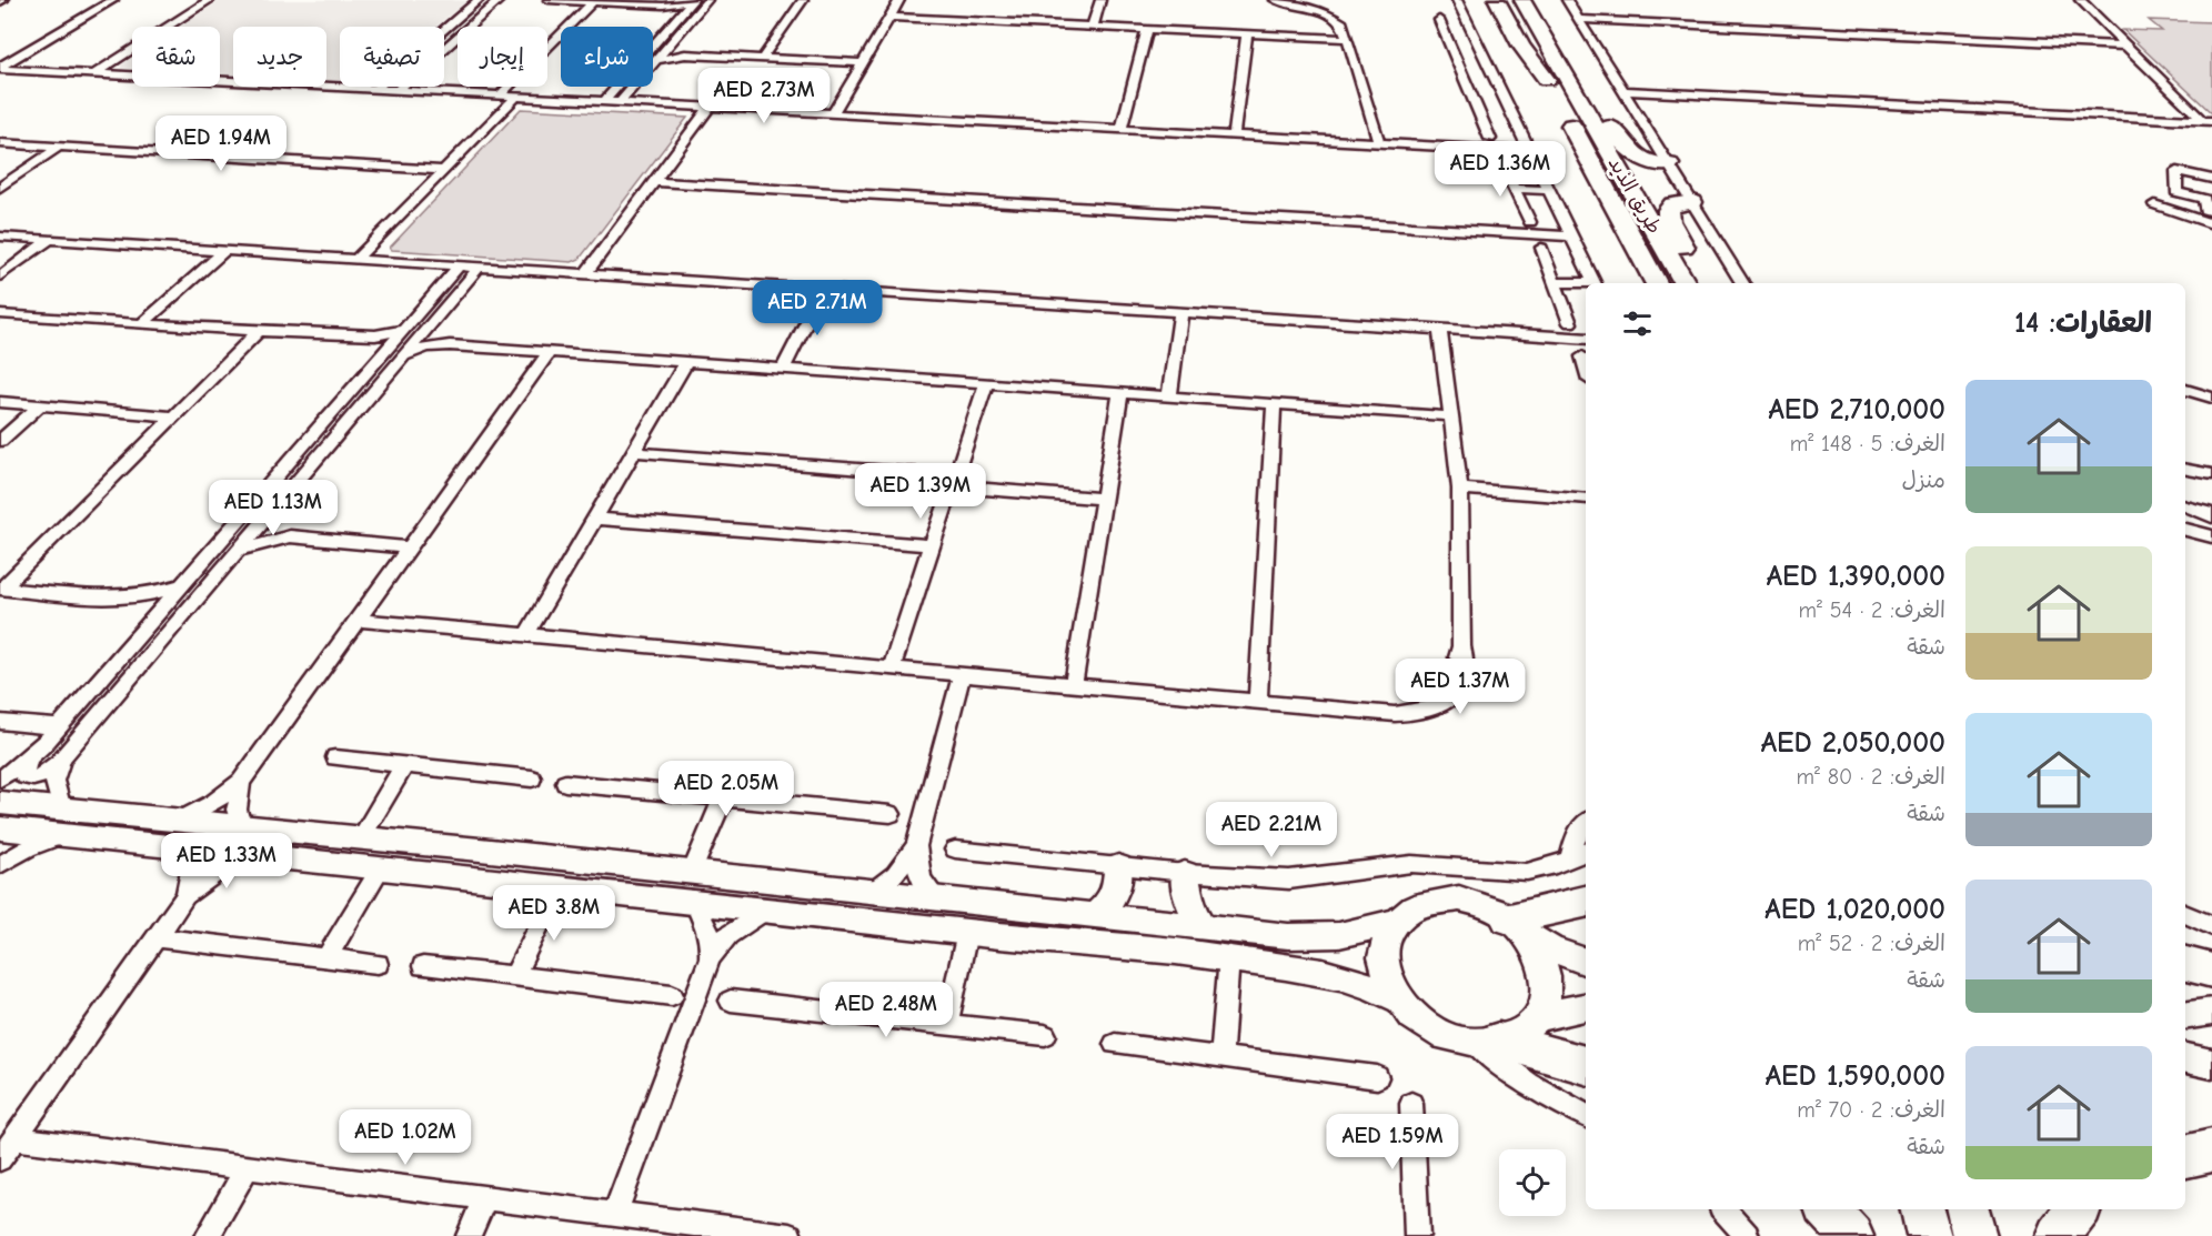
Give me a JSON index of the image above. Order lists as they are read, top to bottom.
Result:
{
  "streets": {
    "highway": ["طريق الذيد"]
  },
  "page": {
    "chip": [
      "شراء",
      "إيجار",
      "تصفية",
      "جديد",
      "شقة"
    ],
    "price": [
      "AED 2.73M",
      "AED 1.94M",
      "AED 1.36M",
      "AED 2.71M",
      "AED 1.39M",
      "AED 1.13M",
      "AED 1.37M",
      "AED 2.05M",
      "AED 2.21M",
      "AED 1.33M",
      "AED 3.8M",
      "AED 2.48M",
      "AED 1.02M",
      "AED 1.59M"
    ],
    "heading": "العقارات: 14",
    "list": [
      {
        "name": "AED 2,710,000",
        "note": "الغرف: 5 · 148 m² · منزل"
      },
      {
        "name": "AED 1,390,000",
        "note": "الغرف: 2 · 54 m² · شقة"
      },
      {
        "name": "AED 2,050,000",
        "note": "الغرف: 2 · 80 m² · شقة"
      },
      {
        "name": "AED 1,020,000",
        "note": "الغرف: 2 · 52 m² · شقة"
      },
      {
        "name": "AED 1,590,000",
        "note": "الغرف: 2 · 70 m² · شقة"
      }
    ]
  }
}
